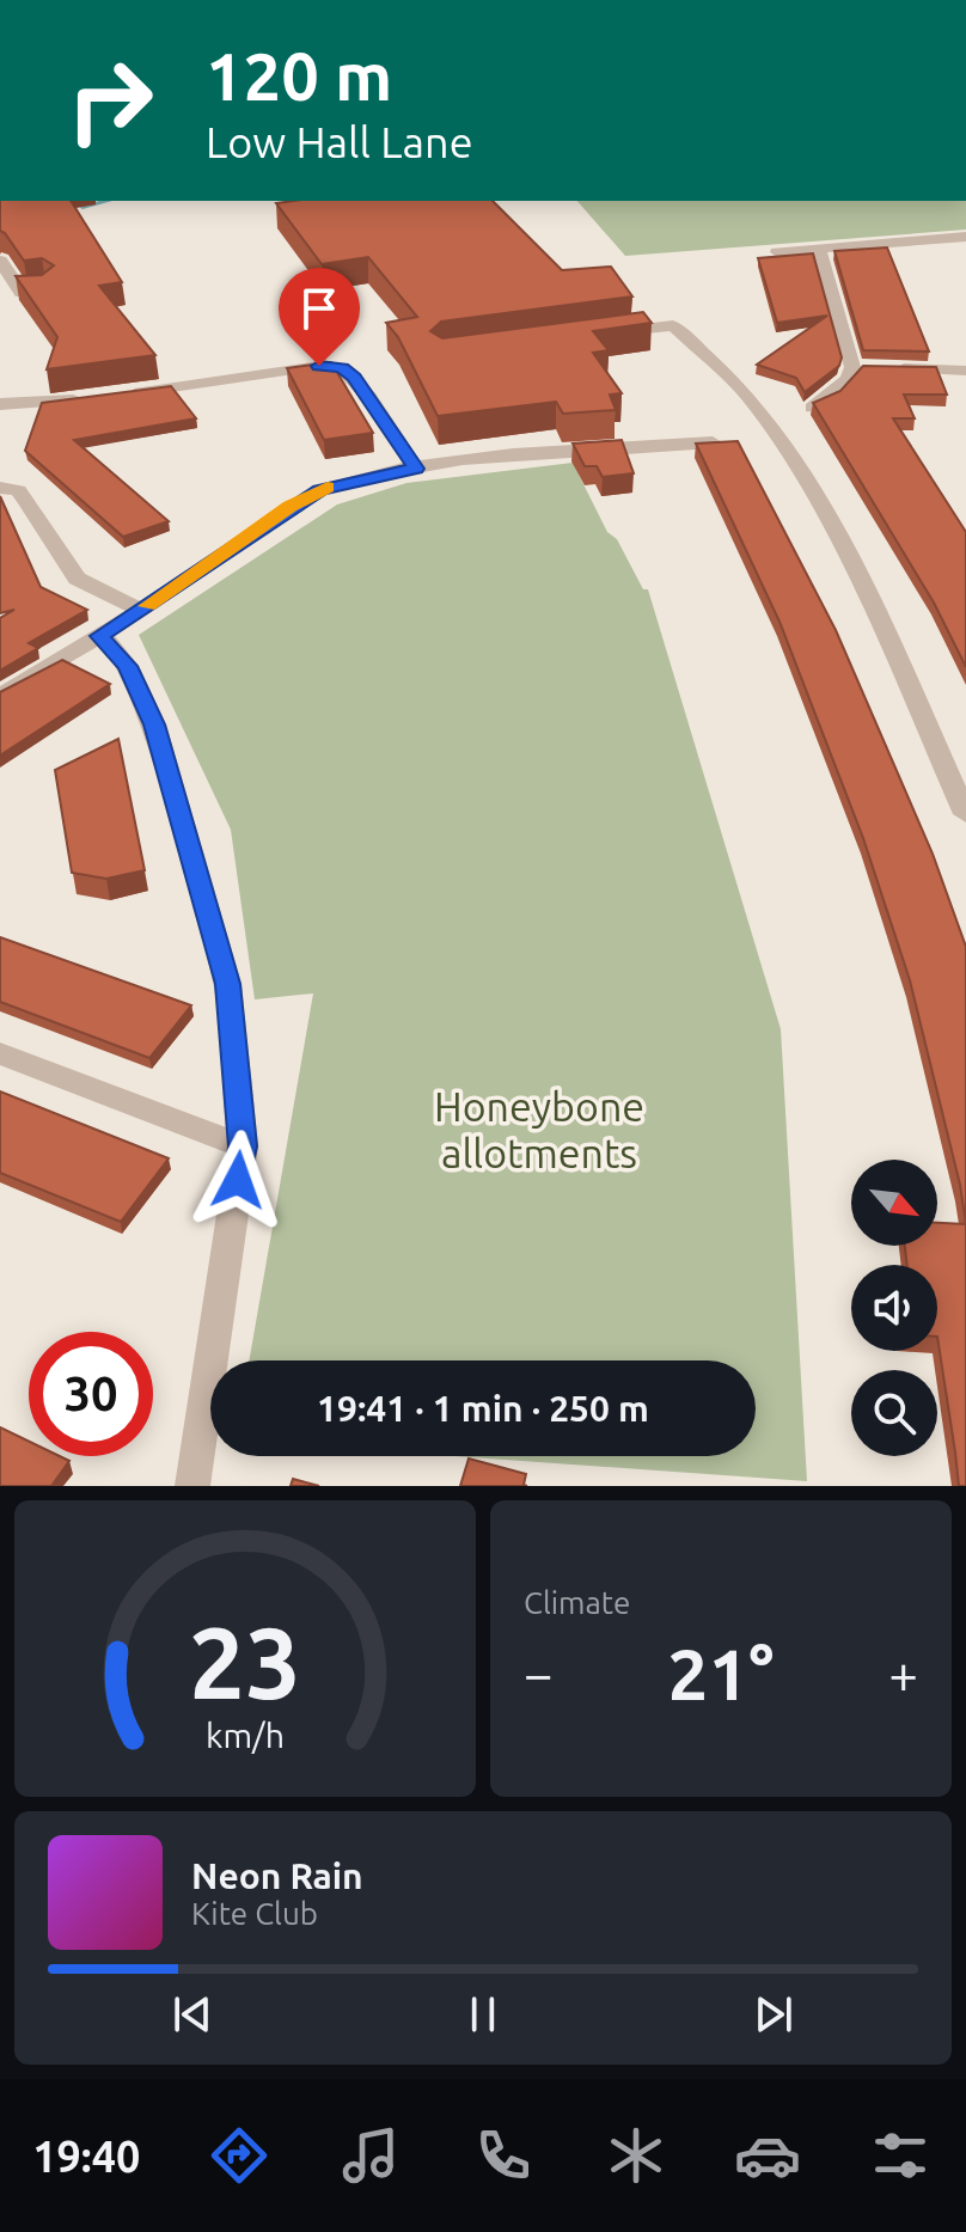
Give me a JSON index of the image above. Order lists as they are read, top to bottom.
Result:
{
  "parks": ["Honeybone allotments"],
  "north": "bottom right",
  "page": {
    "turn": ["120 m", "Low Hall Lane"],
    "limit": "30",
    "trip": "19:41 · 1 min · 250 m",
    "tile": "Climate",
    "heat": ["−", "21°", "+"],
    "song": ["Neon Rain", "Kite Club"],
    "tabs": "19:40",
    "gauge": ["23", "km/h"]
  }
}
